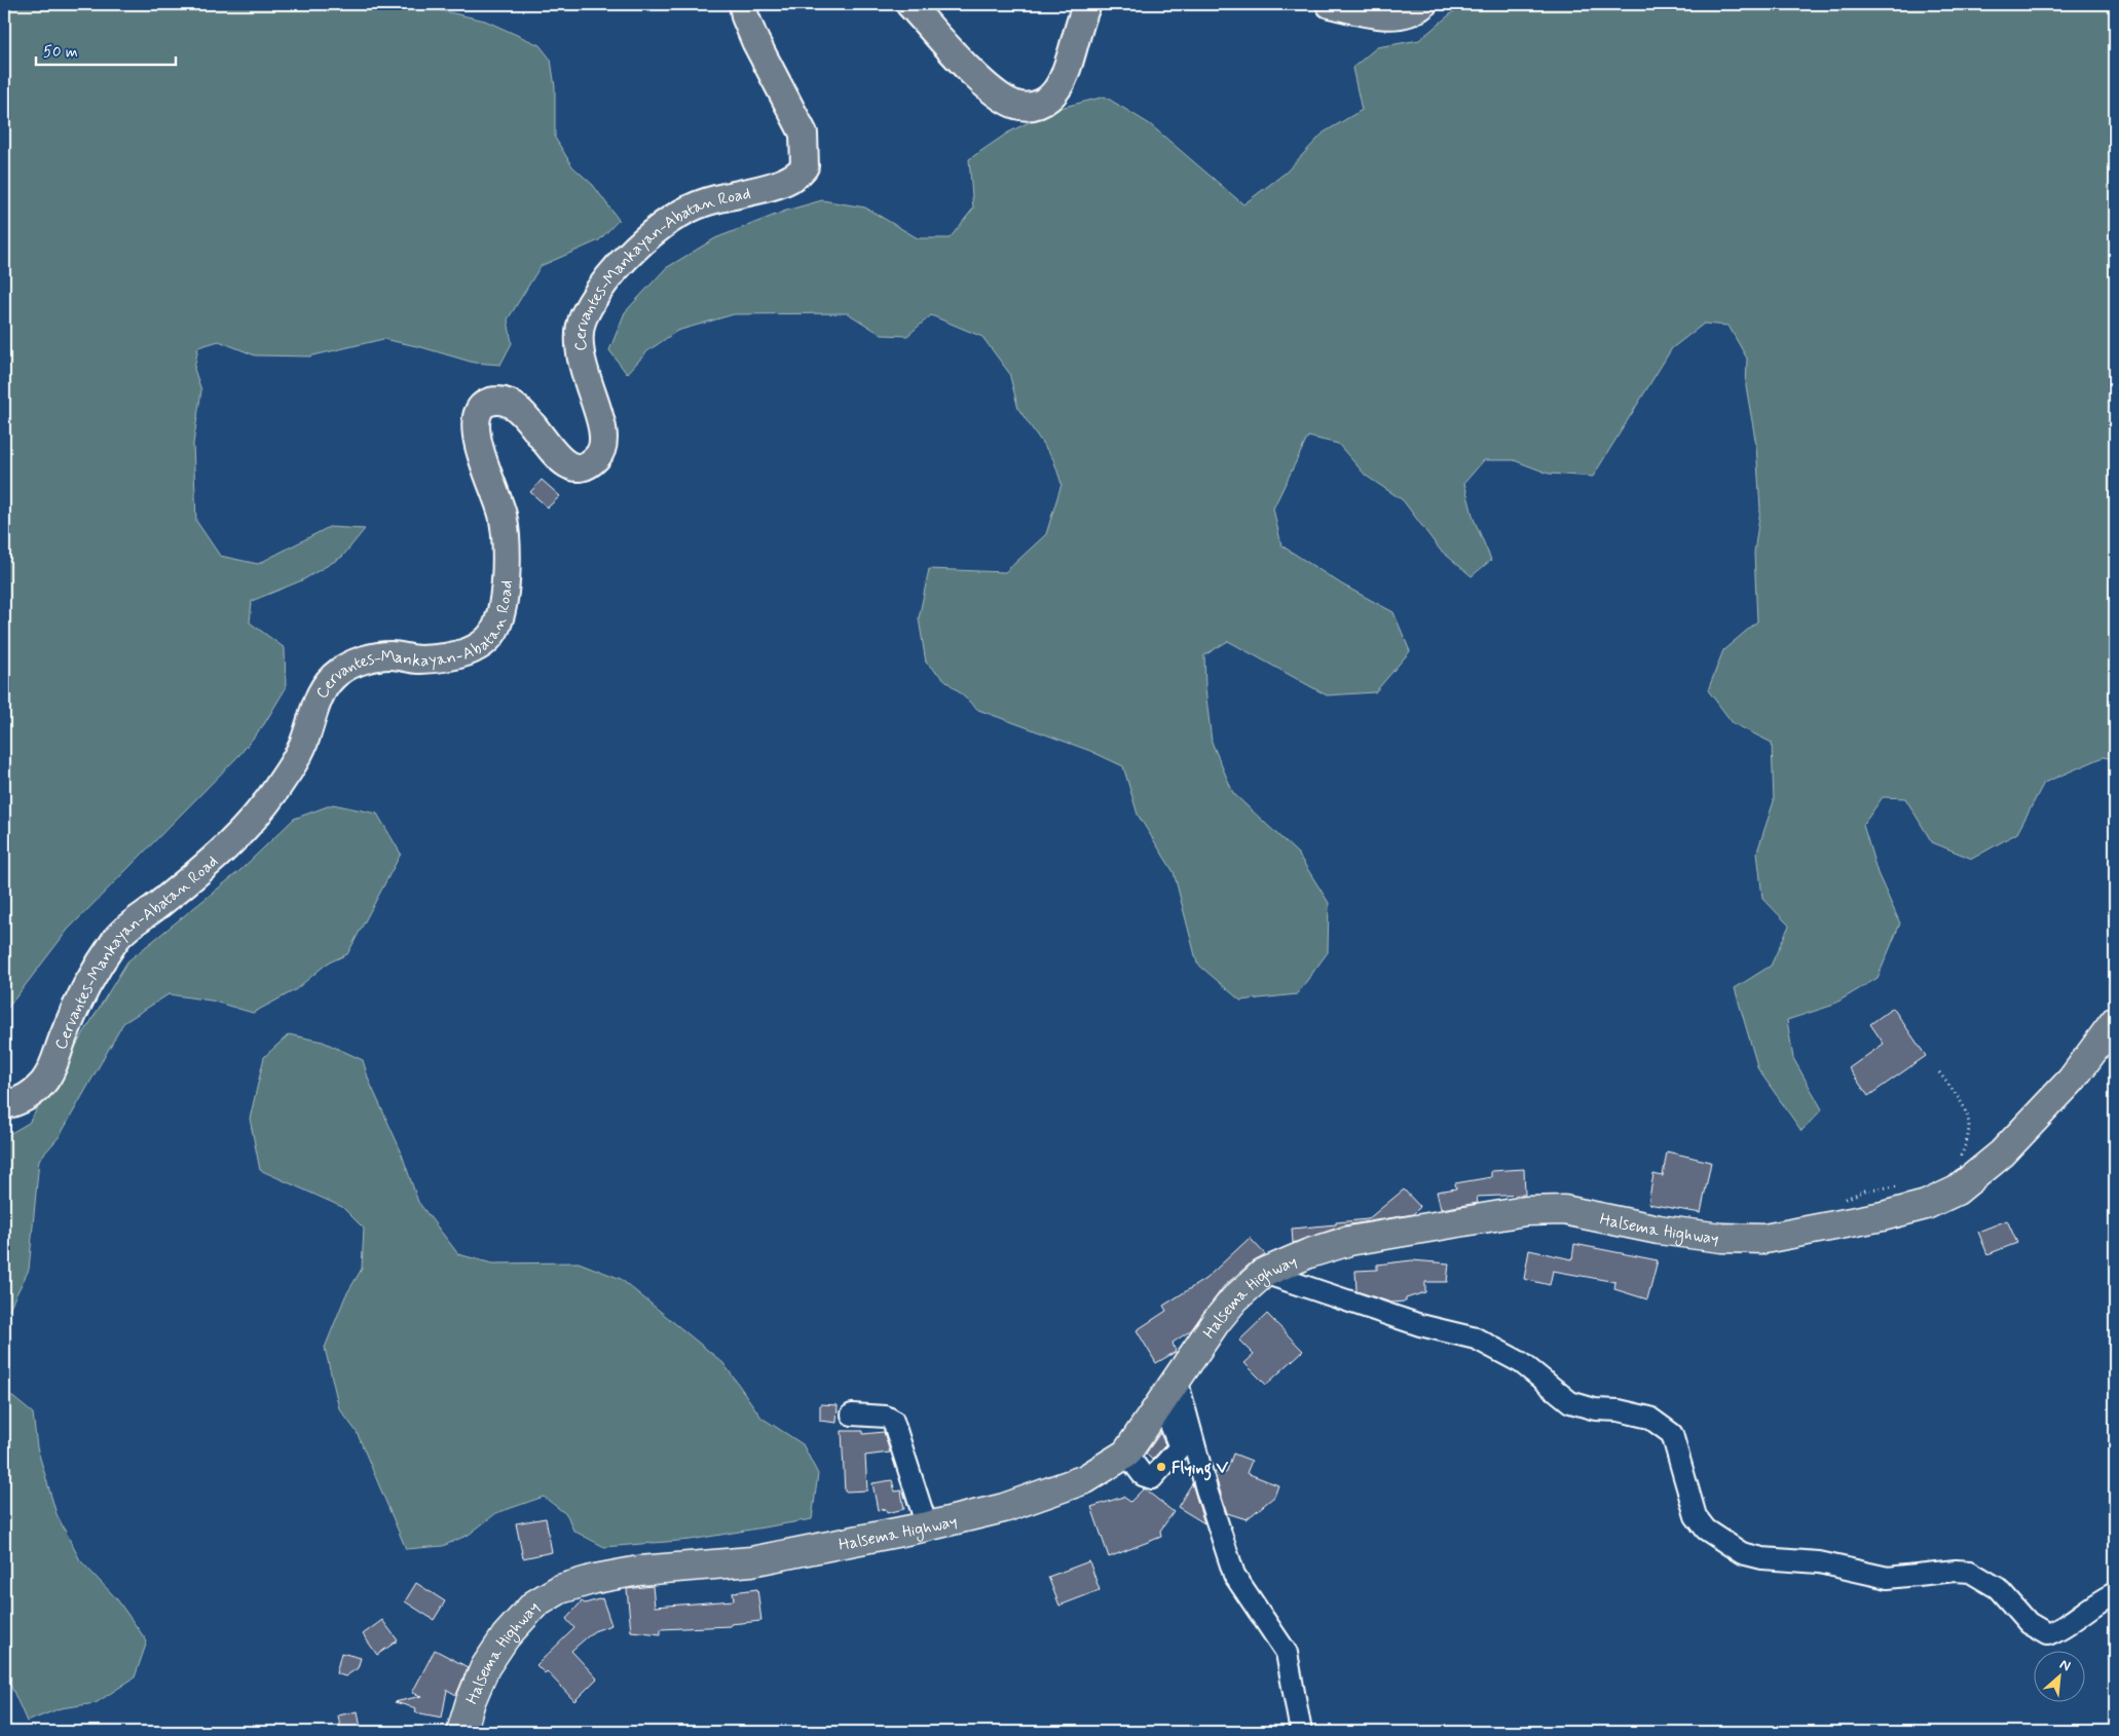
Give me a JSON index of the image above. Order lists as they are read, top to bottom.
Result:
{
  "streets": {
    "highway": ["Halsema Highway"],
    "main road": ["Cervantes-Mankayan-Abatan Road"]
  },
  "places": ["Flying V"],
  "scale_bar": "50 m",
  "north": "top right"
}
